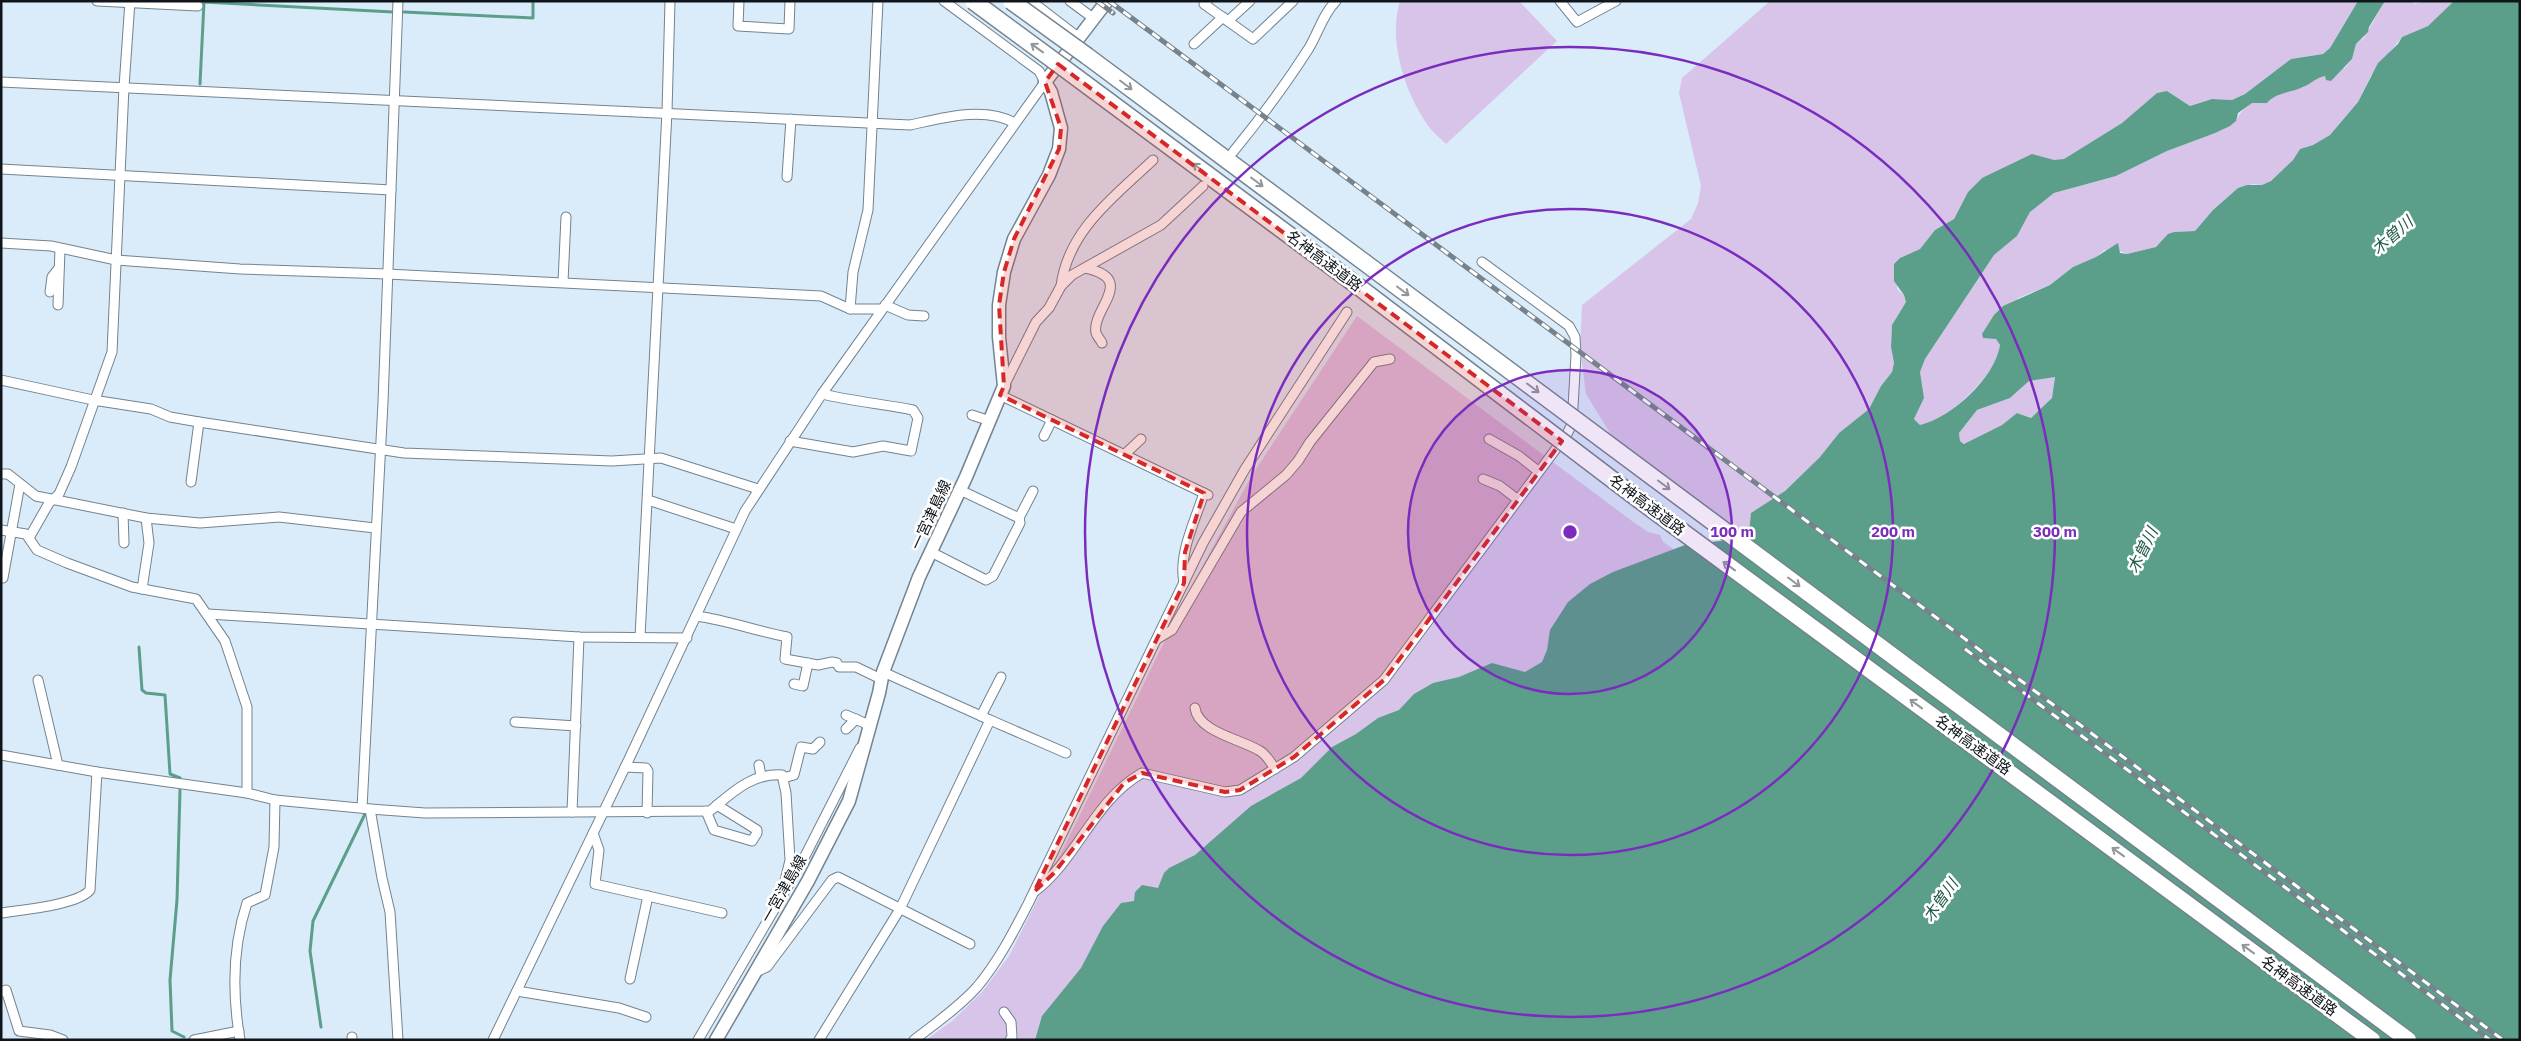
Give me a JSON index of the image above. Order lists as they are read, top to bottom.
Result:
{
  "streets": {
    "highway": ["名神高速道路"],
    "main road": ["一宮津島線"]
  },
  "water": ["木曽川"],
  "rings": ["100 m", "200 m", "300 m"]
}
